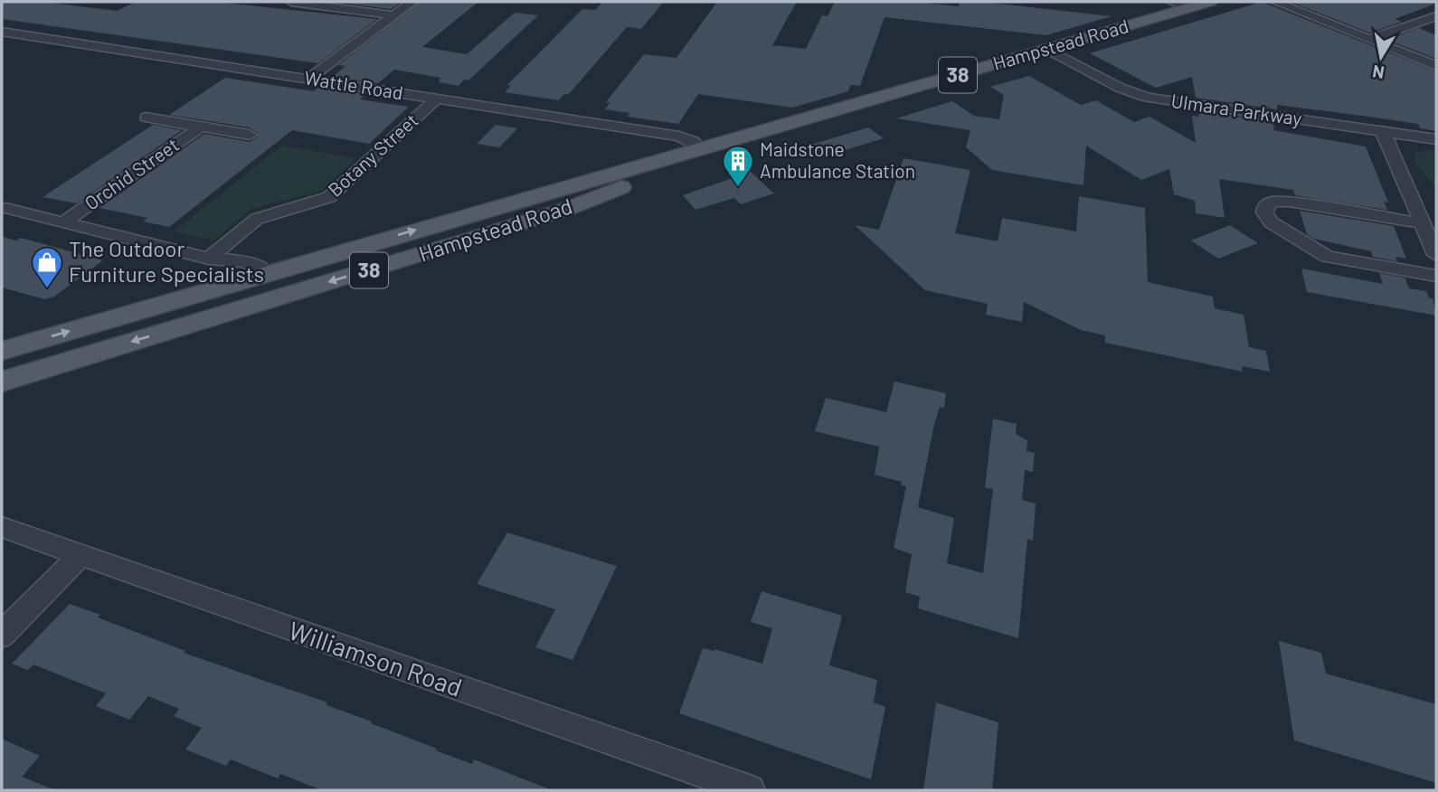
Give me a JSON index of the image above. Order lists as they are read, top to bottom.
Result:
{
  "streets": {
    "main road": ["Hampstead Road", "38"],
    "street": [
      "Wattle Road",
      "Ulmara Parkway",
      "Botany Street",
      "Orchid Street",
      "Williamson Road"
    ]
  },
  "crossings": [
    ["Hampstead Road", "Wattle Road"],
    ["Hampstead Road", "Ulmara Parkway"],
    ["Wattle Road", "Botany Street"]
  ],
  "places": {
    "building": ["Maidstone Ambulance Station"],
    "shop": ["The Outdoor Furniture Specialists"]
  },
  "north": "bottom"
}
